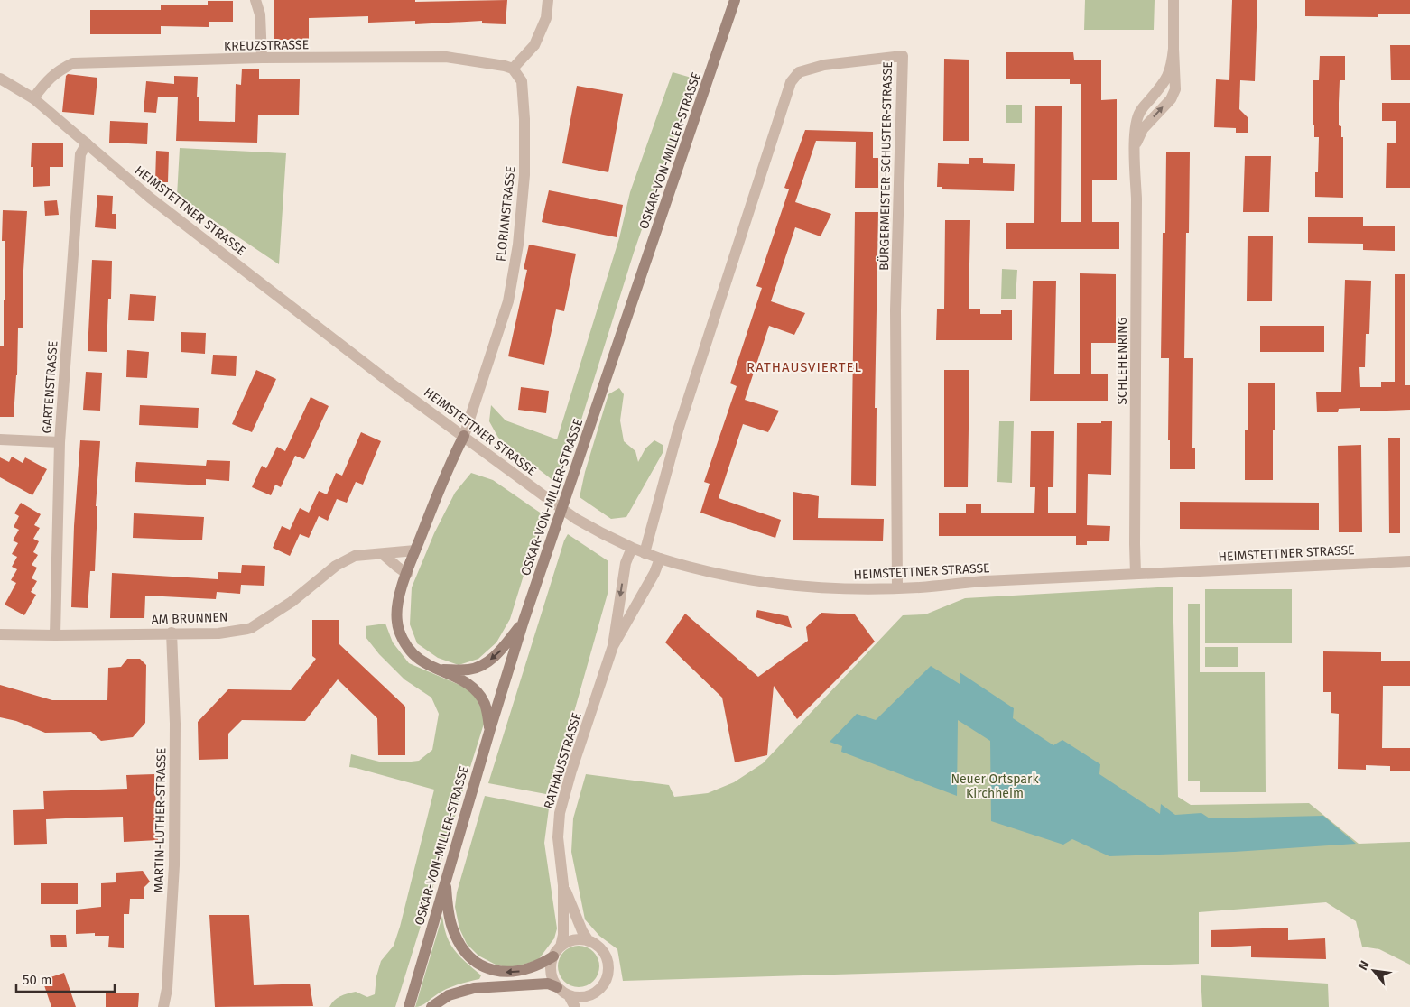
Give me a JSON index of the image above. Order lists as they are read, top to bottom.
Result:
{
  "streets": {
    "main road": ["OSKAR-VON-MILLER-STRASSE"],
    "street": [
      "KREUZSTRASSE",
      "BÜRGERMEISTER-SCHUSTER-STRASSE",
      "HEIMSTETTNER STRASSE",
      "FLORIANSTRASSE",
      "SCHLEHENRING",
      "GARTENSTRASSE",
      "AM BRUNNEN",
      "RATHAUSSTRASSE",
      "MARTIN-LUTHER-STRASSE"
    ]
  },
  "crossings": [
    ["KREUZSTRASSE", "HEIMSTETTNER STRASSE"],
    ["KREUZSTRASSE", "FLORIANSTRASSE"],
    ["BÜRGERMEISTER-SCHUSTER-STRASSE", "HEIMSTETTNER STRASSE"],
    ["HEIMSTETTNER STRASSE", "FLORIANSTRASSE"],
    ["HEIMSTETTNER STRASSE", "SCHLEHENRING"],
    ["HEIMSTETTNER STRASSE", "GARTENSTRASSE"],
    ["HEIMSTETTNER STRASSE", "RATHAUSSTRASSE"],
    ["GARTENSTRASSE", "AM BRUNNEN"],
    ["AM BRUNNEN", "MARTIN-LUTHER-STRASSE"]
  ],
  "districts": ["RATHAUSVIERTEL"],
  "parks": ["Neuer Ortspark Kirchheim"],
  "scale_bar": "50 m",
  "north": "top left"
}
